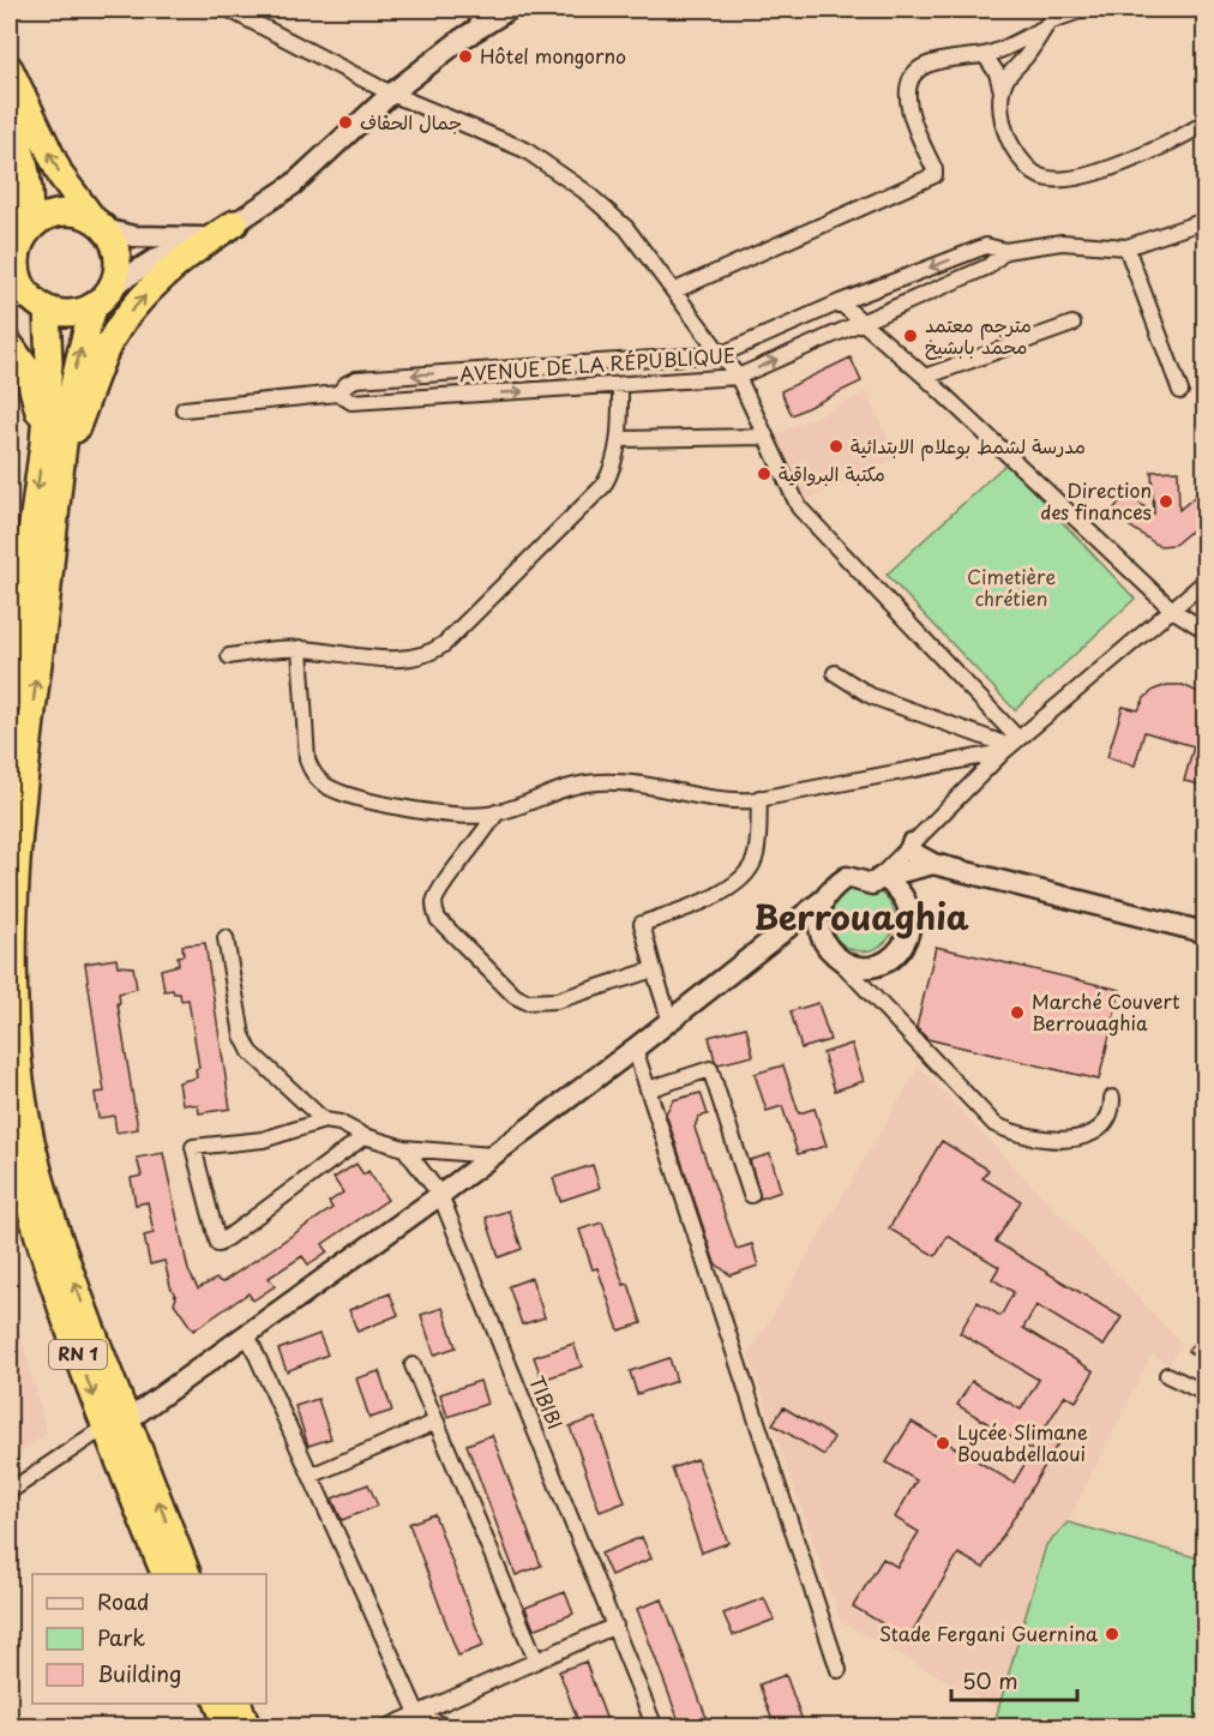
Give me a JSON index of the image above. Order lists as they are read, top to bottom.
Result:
{
  "streets": {
    "highway": ["RN 1"],
    "street": ["AVENUE DE LA RÉPUBLIQUE", "TIBIBI"]
  },
  "districts": ["Berrouaghia"],
  "parks": ["Cimetière chrétien"],
  "places": [
    "Hôtel mongorno",
    "جمال الحفاف",
    "مترجم معتمد محمد بابشيخ",
    "مدرسة لشمط بوعلام الابتدائية",
    "مكتبة البرواقية",
    "Direction des finances",
    "Marché Couvert Berrouaghia",
    "Lycée Slimane Bouabdellaoui",
    "Stade Fergani Guernina"
  ],
  "legend": ["Road", "Park", "Building"],
  "scale_bar": "50 m"
}
